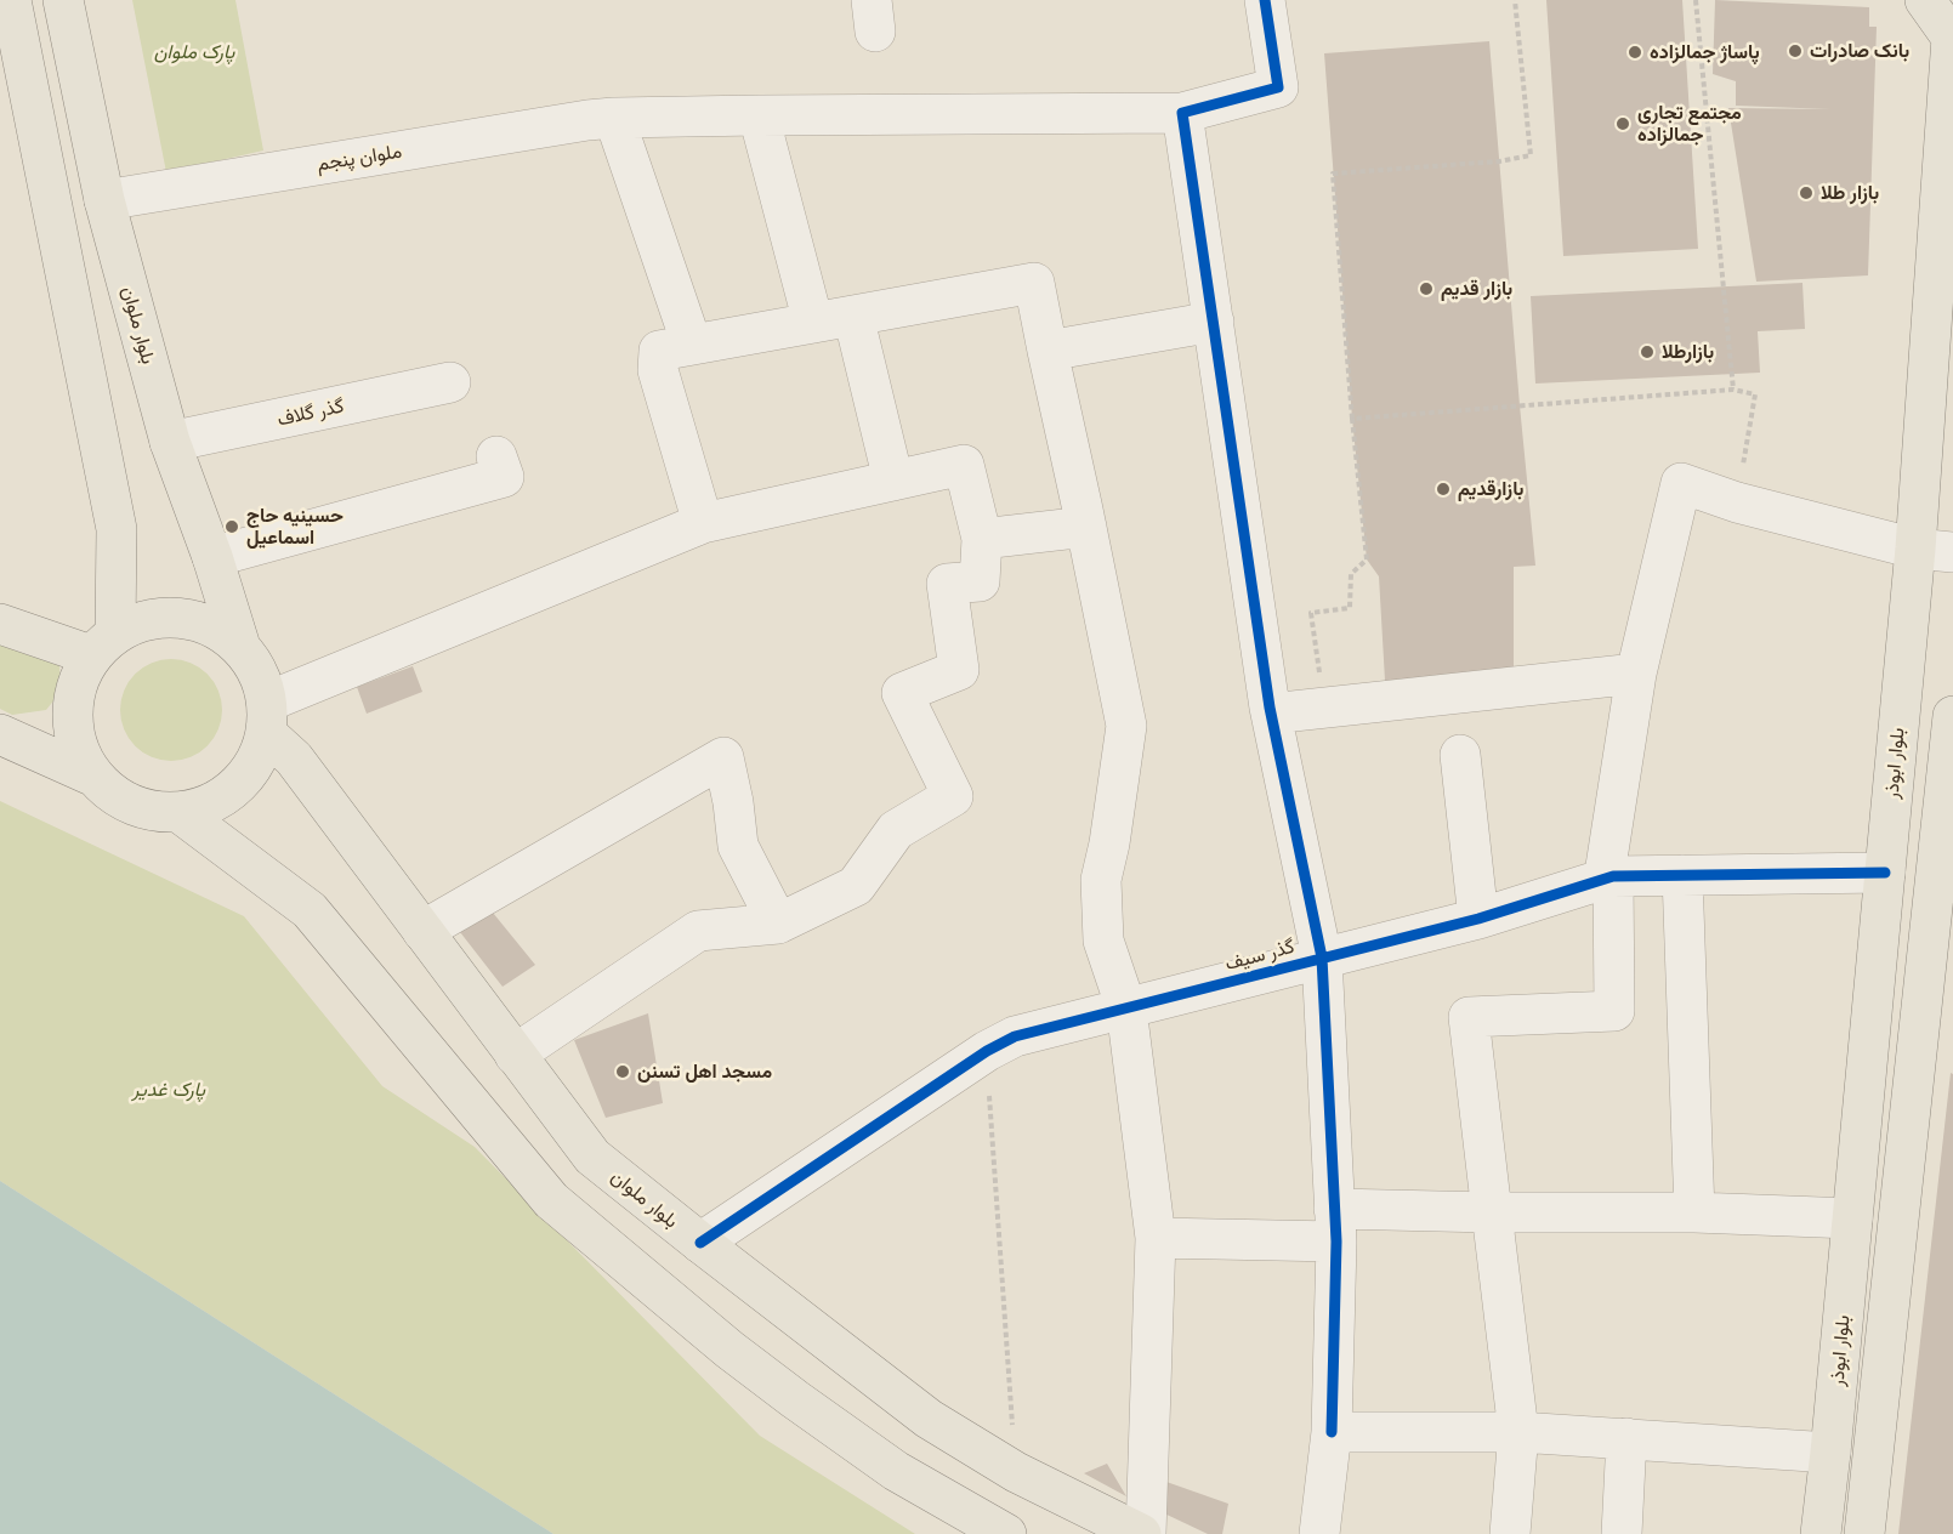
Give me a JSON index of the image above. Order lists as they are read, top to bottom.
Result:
{
  "streets": {
    "main road": ["بلوار ملوان", "بلوار ابوذر"],
    "street": ["ملوان پنجم", "گذر گلاف", "گذر سیف"]
  },
  "crossings": [
    ["ملوان پنجم", "بلوار ملوان"],
    ["بلوار ملوان", "گذر گلاف"],
    ["بلوار ملوان", "گذر سیف"],
    ["بلوار ابوذر", "گذر سیف"]
  ],
  "parks": ["پارک ملوان", "پارک غدیر"],
  "places": [
    "بانک صادرات",
    "پاساژ جمالزاده",
    "مجتمع تجاری جمالزاده",
    "بازار طلا",
    "بازار قدیم",
    "بازارطلا",
    "بازارقدیم",
    "حسینیه حاج اسماعیل",
    "مسجد اهل تسنن"
  ]
}
